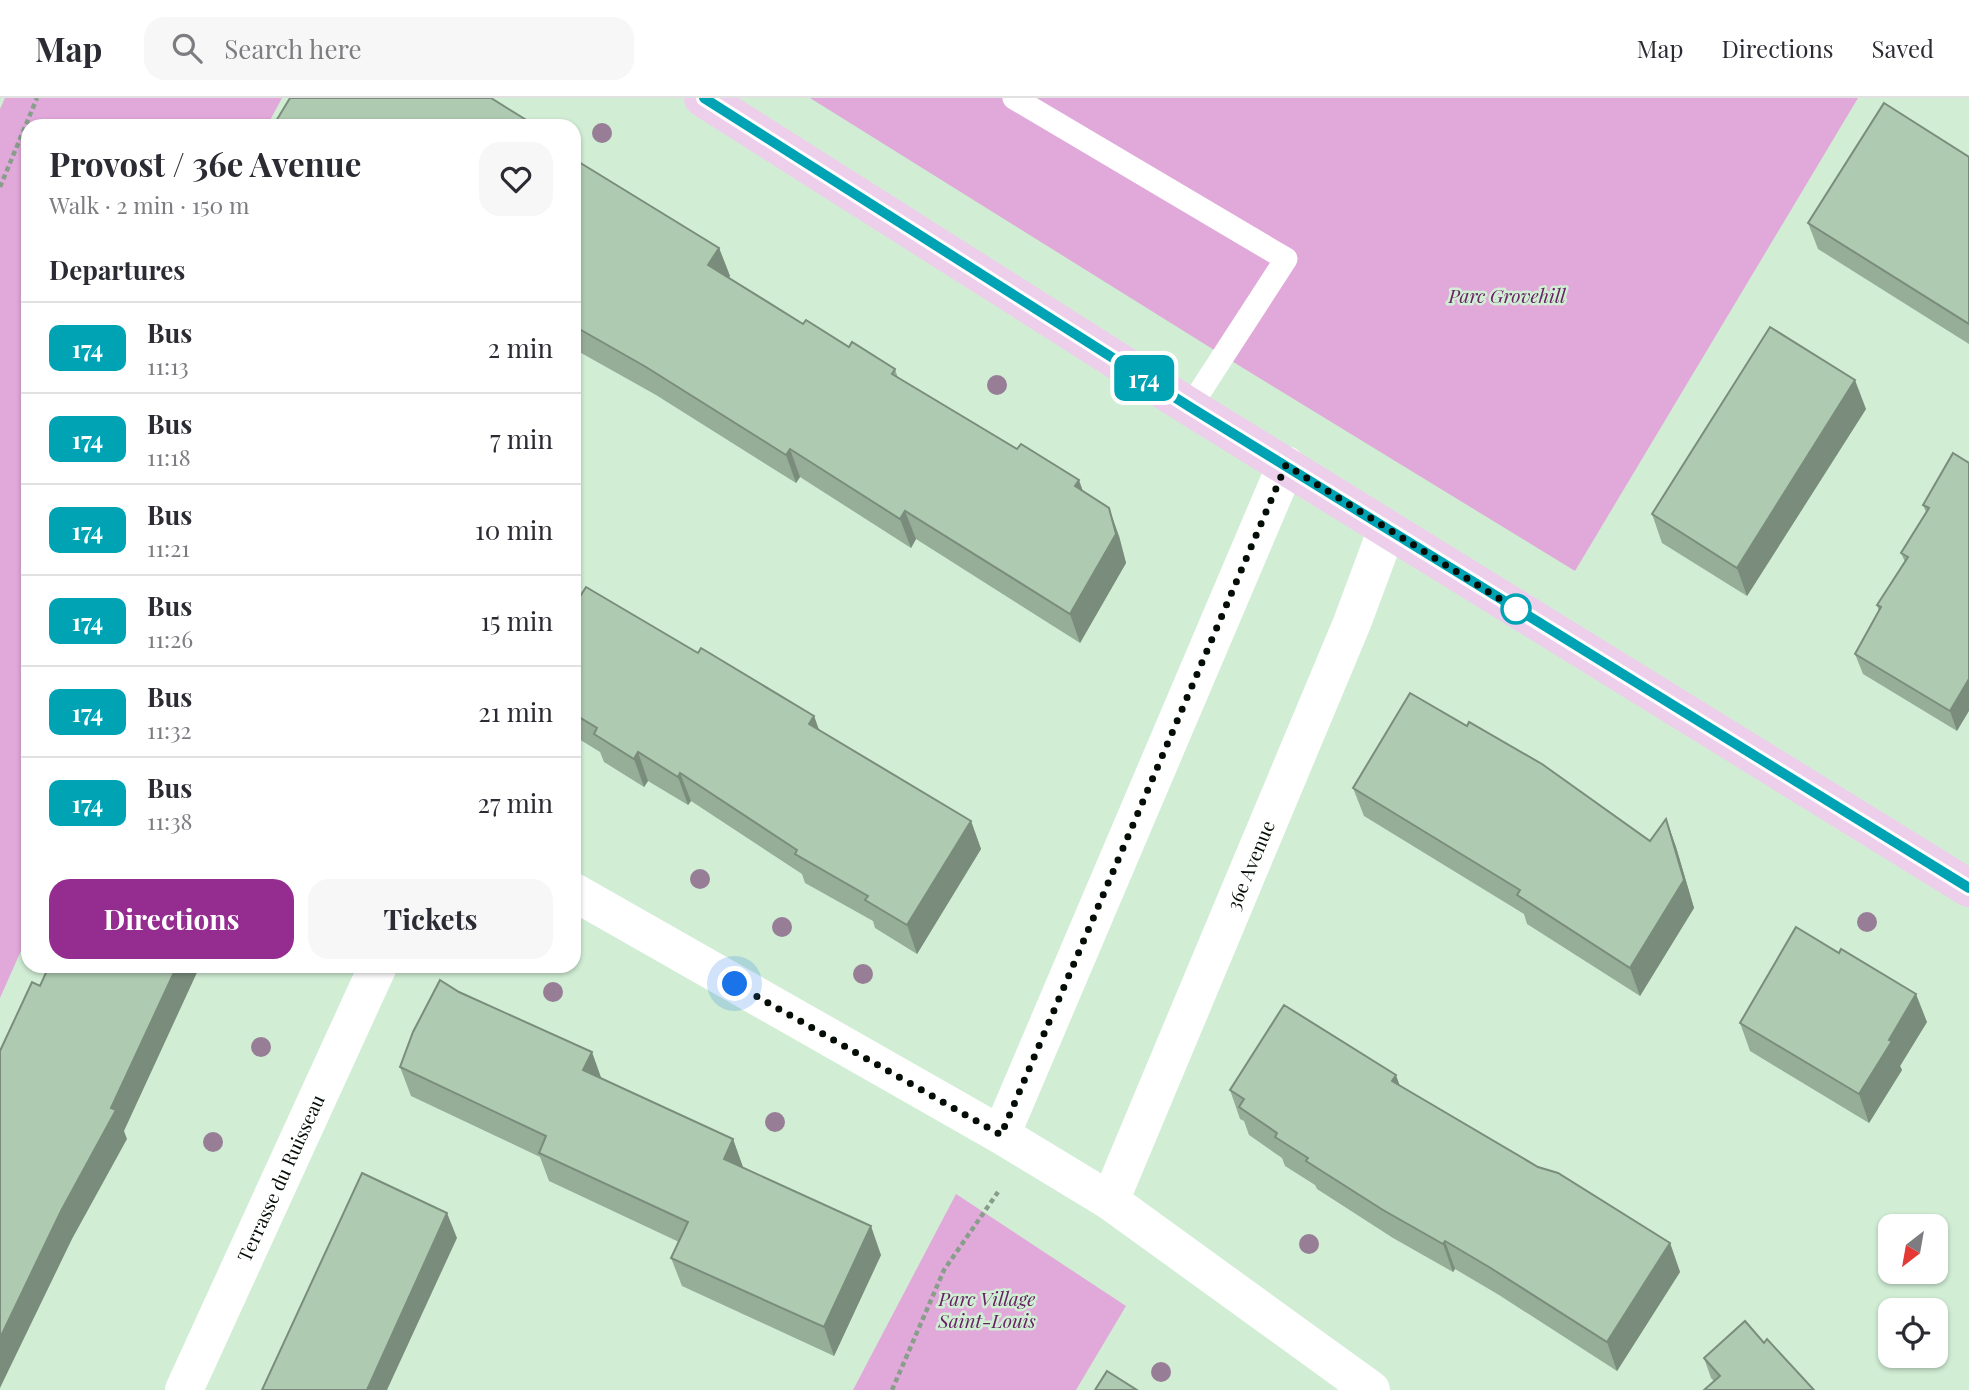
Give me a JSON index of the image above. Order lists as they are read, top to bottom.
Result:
{
  "streets": {
    "street": ["36e Avenue", "Terrasse du Ruisseau"]
  },
  "parks": ["Parc Grovehill", "Parc Village Saint-Louis"],
  "lines": ["bus line 174"],
  "north": "bottom left",
  "page": {
    "header": "Map",
    "search": "Search here",
    "nav": ["Map", "Directions", "Saved"],
    "on_map": "174",
    "heading": [
      ["Provost / 36e Avenue", "Walk · 2 min · 150 m"],
      "Departures"
    ],
    "list": [
      {
        "mark": "174",
        "name": "Bus",
        "note": "11:13",
        "value": "2 min"
      },
      {
        "mark": "174",
        "name": "Bus",
        "note": "11:18",
        "value": "7 min"
      },
      {
        "mark": "174",
        "name": "Bus",
        "note": "11:21",
        "value": "10 min"
      },
      {
        "mark": "174",
        "name": "Bus",
        "note": "11:26",
        "value": "15 min"
      },
      {
        "mark": "174",
        "name": "Bus",
        "note": "11:32",
        "value": "21 min"
      },
      {
        "mark": "174",
        "name": "Bus",
        "note": "11:38",
        "value": "27 min"
      }
    ],
    "buttons": ["Directions", "Tickets"]
  }
}
